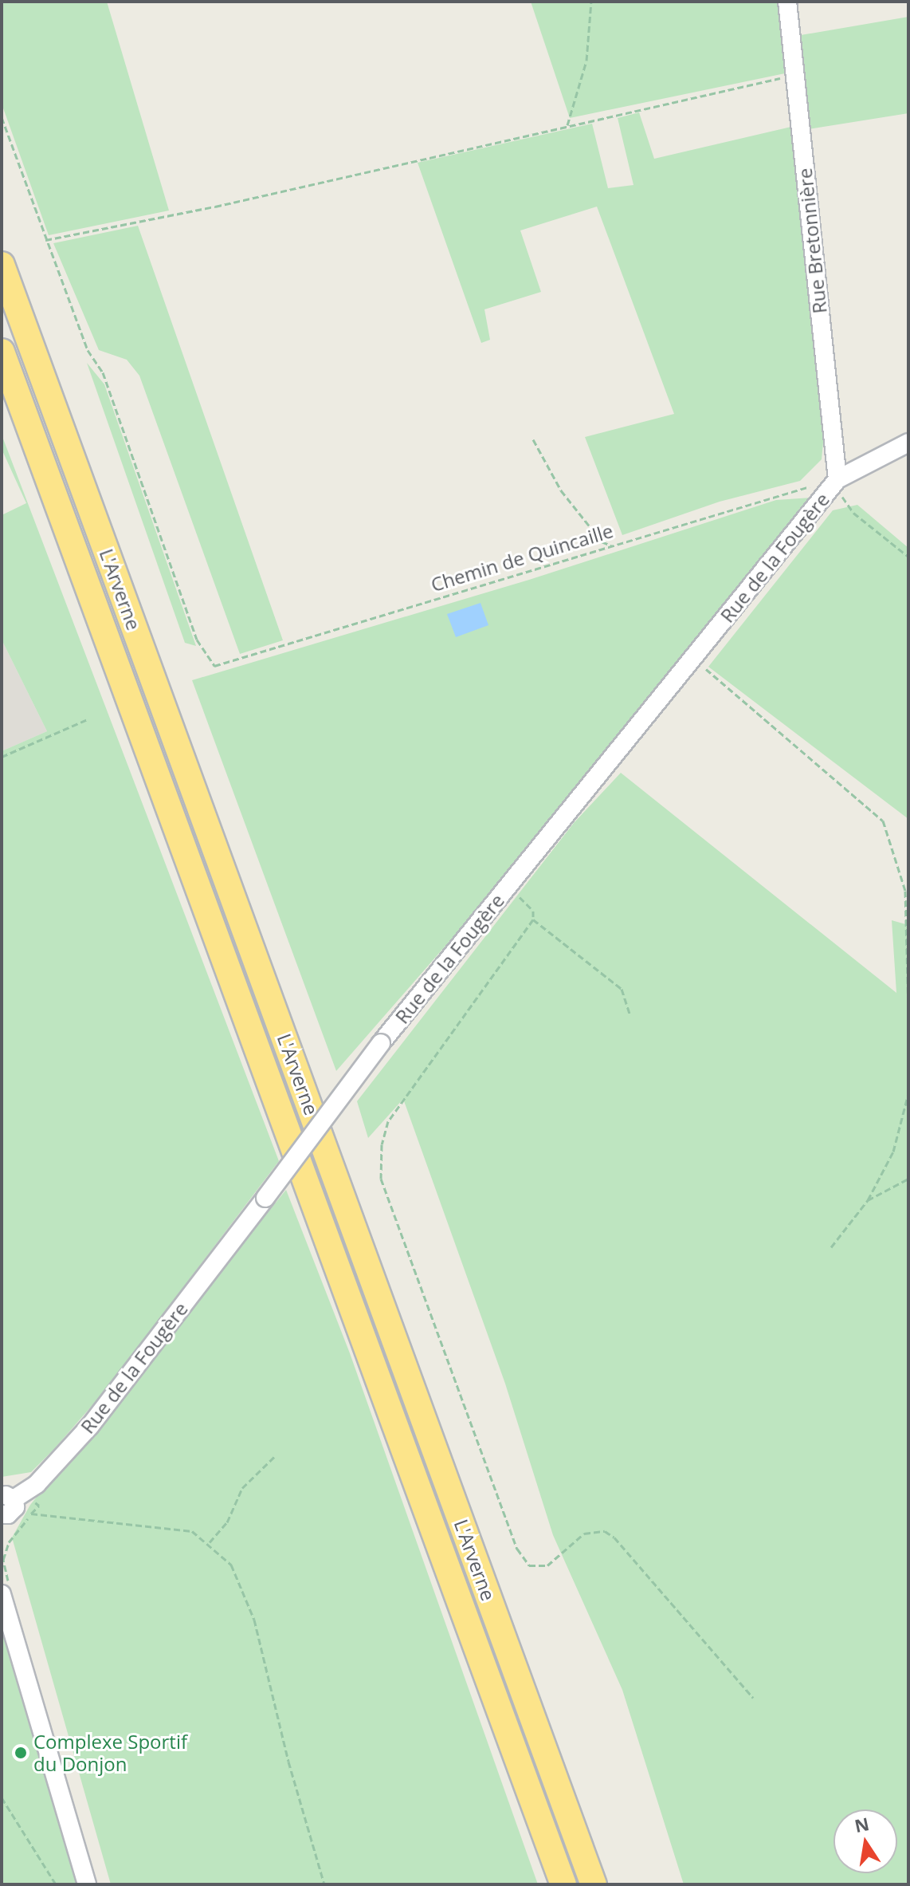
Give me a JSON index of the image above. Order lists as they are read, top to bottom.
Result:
{
  "streets": {
    "highway": ["L'Arverne"],
    "street": ["Rue Bretonnière", "Rue de la Fougère"],
    "path": ["Chemin de Quincaille"]
  },
  "crossings": [
    ["Rue Bretonnière", "Chemin de Quincaille"],
    ["Rue Bretonnière", "Rue de la Fougère"],
    ["Chemin de Quincaille", "Rue de la Fougère"]
  ],
  "places": ["Complexe Sportif du Donjon"],
  "north": "top"
}
